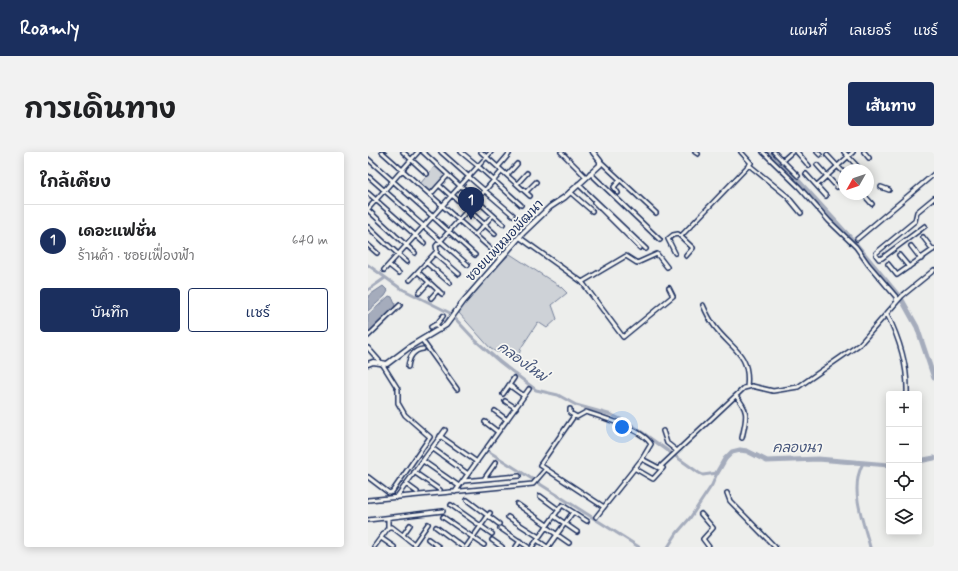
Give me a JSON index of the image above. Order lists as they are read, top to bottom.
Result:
{
  "streets": {
    "street": ["ซอยแพหมอพัฒนา"]
  },
  "water": ["คลองใหม่", "คลองนา"],
  "north": "bottom left",
  "page": {
    "header": "Roamly",
    "nav": ["แผนที่", "เลเยอร์", "แชร์"],
    "title": "การเดินทาง",
    "buttons": [
      "เส้นทาง",
      ["บันทึก", "แชร์"]
    ],
    "heading": "ใกล้เคียง",
    "pins": "1",
    "list": [
      {
        "mark": "1",
        "name": "เดอะแฟชั่น",
        "note": "ร้านค้า · ซอยเฟื่องฟ้า",
        "value": "640 m"
      }
    ],
    "map_buttons": ["+", "−"]
  }
}
